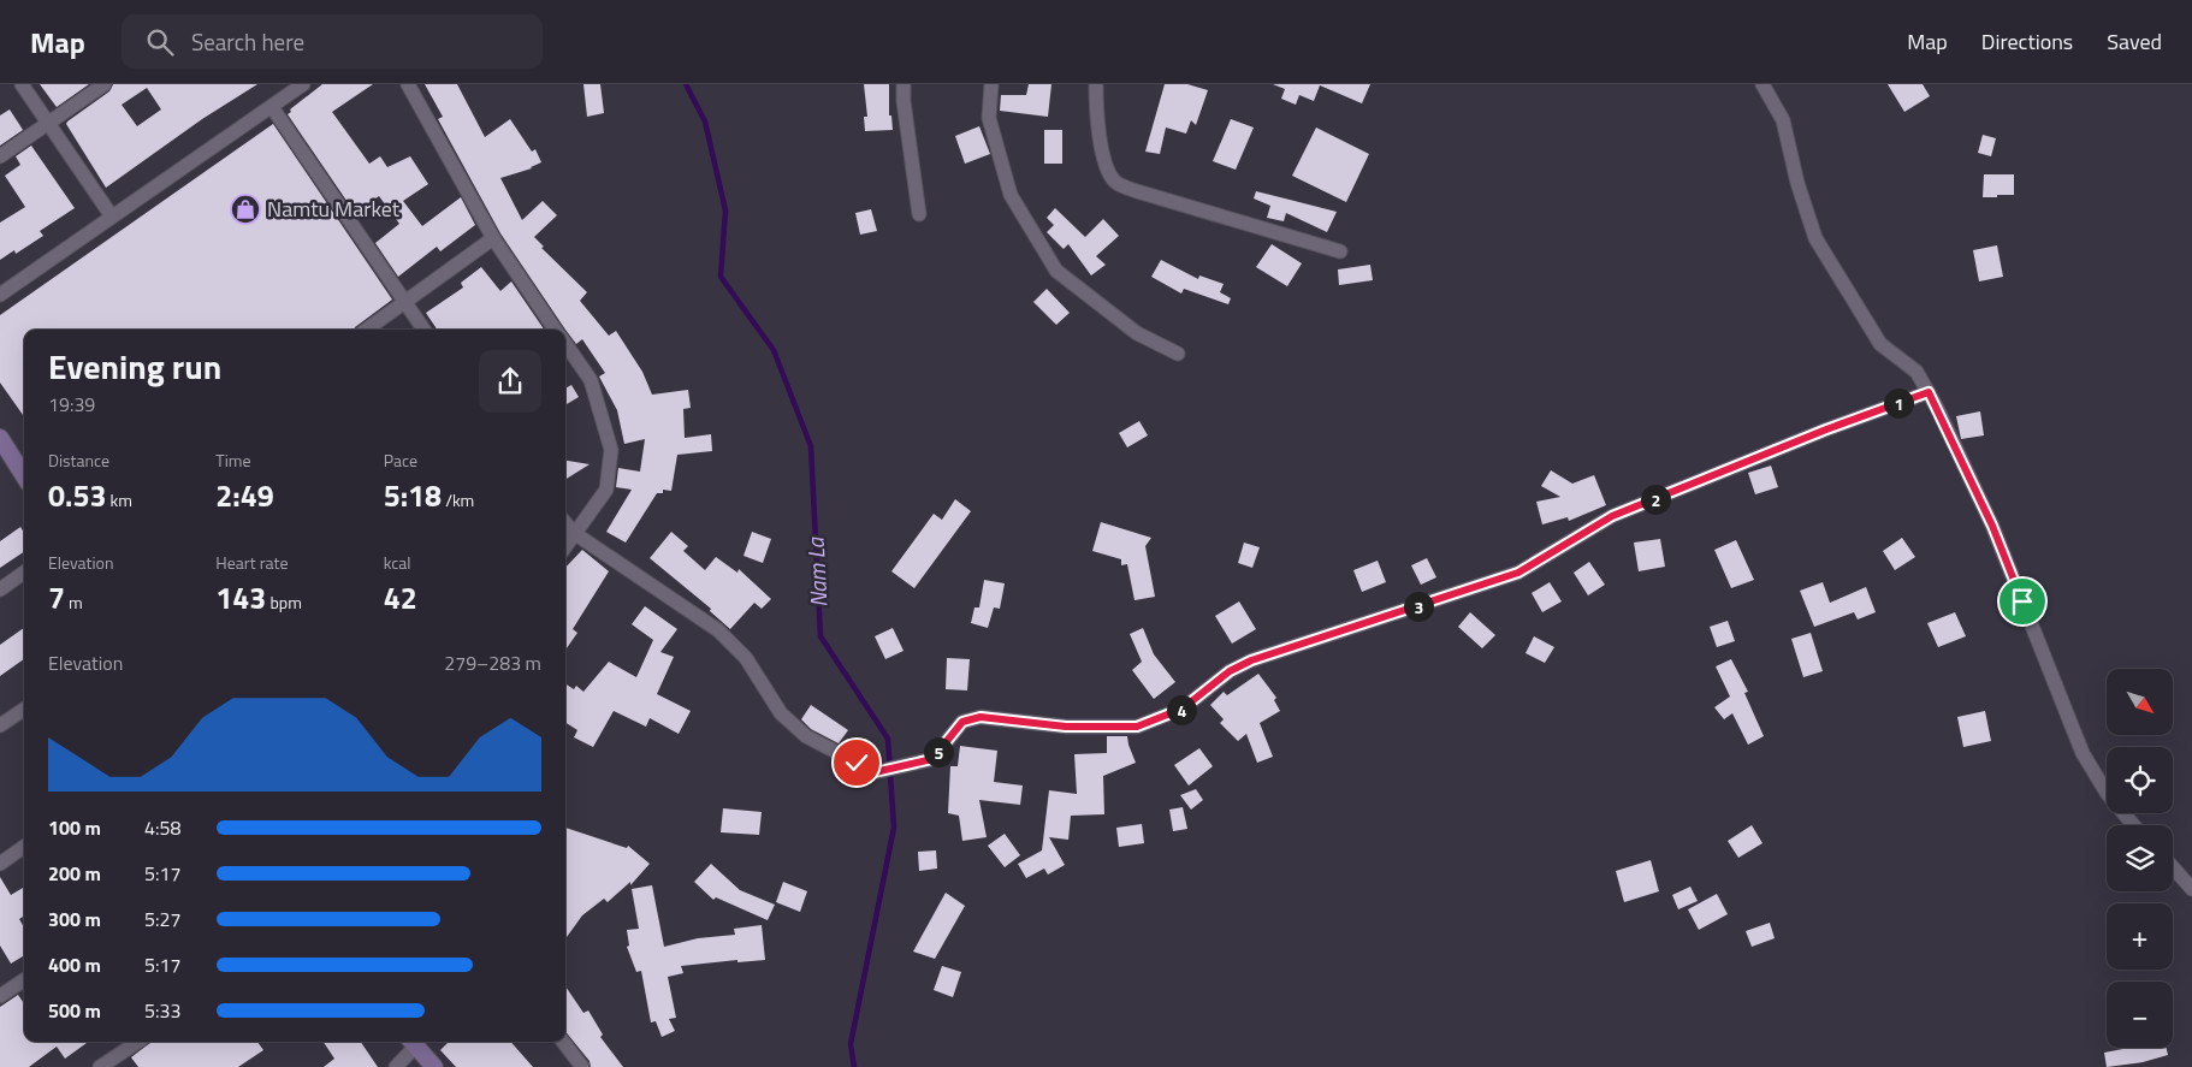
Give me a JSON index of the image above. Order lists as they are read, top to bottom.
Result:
{
  "water": ["Nam La"],
  "places": {
    "shop": ["Namtu Market"]
  },
  "north": "bottom right",
  "page": {
    "header": "Map",
    "search": "Search here",
    "nav": ["Map", "Directions", "Saved"],
    "heading": ["Evening run", "19:39"],
    "pins": [
      "1",
      "2",
      "3",
      "4",
      "5"
    ],
    "stats": [
      ["Distance", "0.53 km"],
      ["Time", "2:49"],
      ["Pace", "5:18 /km"],
      ["Elevation", "7 m"],
      ["Heart rate", "143 bpm"],
      ["kcal", "42"]
    ],
    "chart": ["Elevation", "279–283 m"],
    "map_buttons": ["+", "−"],
    "list": [
      {
        "name": "100 m",
        "note": "4:58"
      },
      {
        "name": "200 m",
        "note": "5:17"
      },
      {
        "name": "300 m",
        "note": "5:27"
      },
      {
        "name": "400 m",
        "note": "5:17"
      },
      {
        "name": "500 m",
        "note": "5:33"
      }
    ]
  }
}
